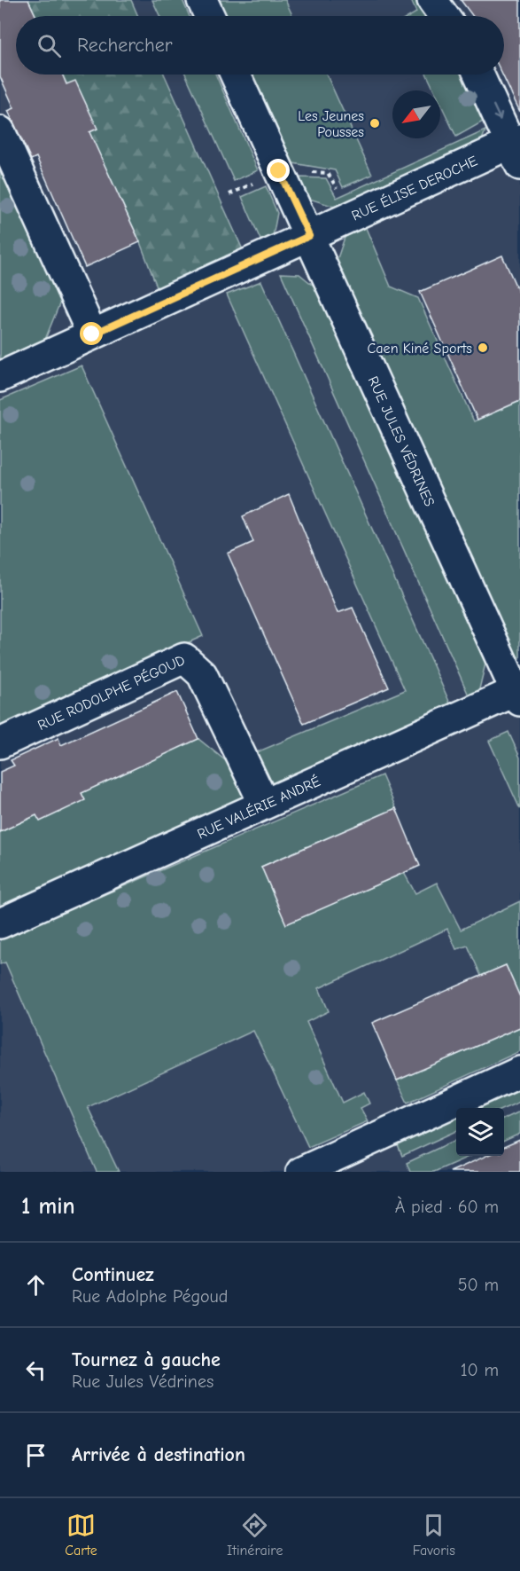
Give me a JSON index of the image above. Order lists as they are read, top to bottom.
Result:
{
  "streets": {
    "street": [
      "RUE ÉLISE DEROCHE",
      "RUE JULES VÉDRINES",
      "RUE RODOLPHE PÉGOUD",
      "RUE VALÉRIE ANDRÉ"
    ]
  },
  "crossings": [
    ["RUE ÉLISE DEROCHE", "RUE JULES VÉDRINES"],
    ["RUE JULES VÉDRINES", "RUE VALÉRIE ANDRÉ"],
    ["RUE RODOLPHE PÉGOUD", "RUE VALÉRIE ANDRÉ"]
  ],
  "places": ["Les Jeunes Pousses", "Caen Kiné Sports"],
  "north": "bottom left",
  "page": {
    "search": "Rechercher",
    "heading": ["1 min", "À pied · 60 m"],
    "list": [
      ["Continuez", "Rue Adolphe Pégoud", "50 m"],
      ["Tournez à gauche", "Rue Jules Védrines", "10 m"],
      "Arrivée à destination"
    ],
    "nav": ["Carte", "Itinéraire", "Favoris"]
  }
}
